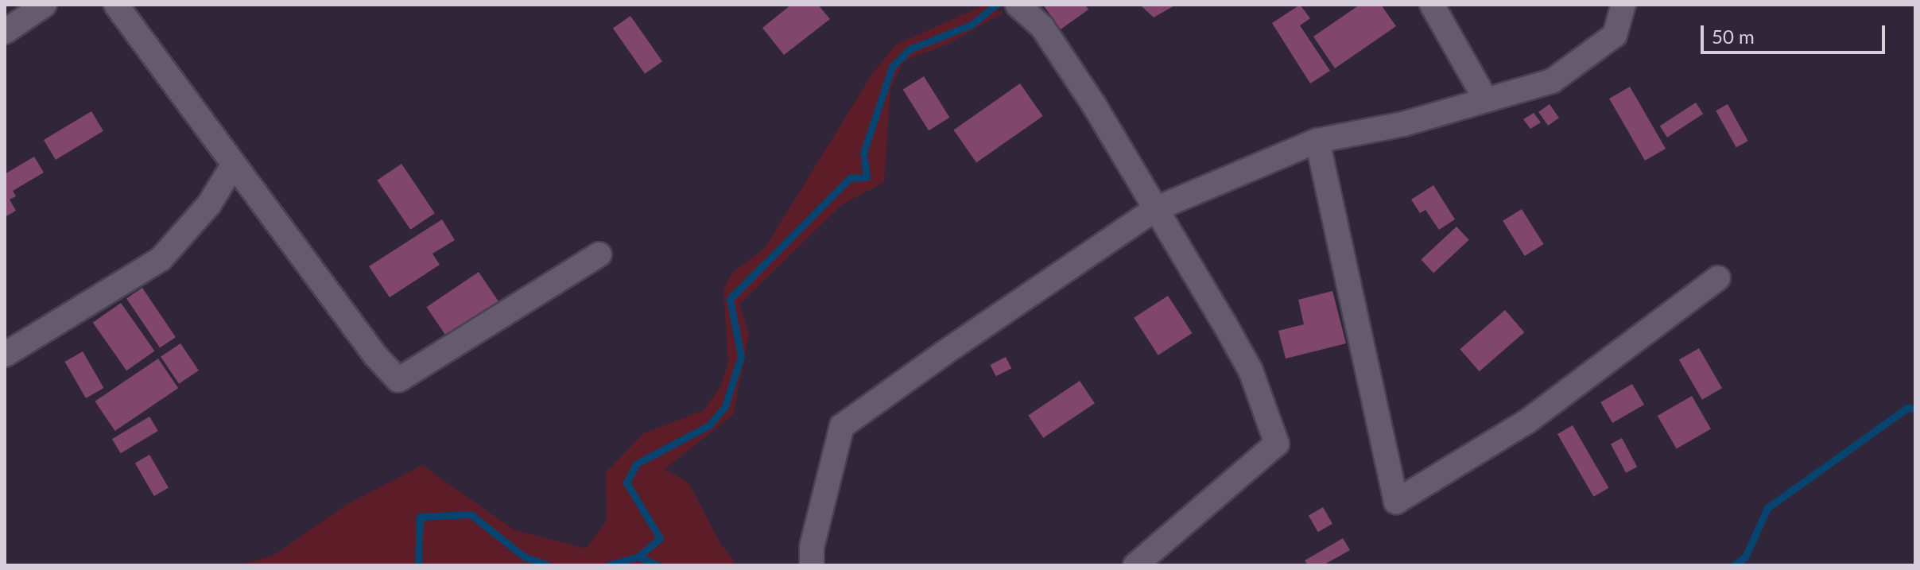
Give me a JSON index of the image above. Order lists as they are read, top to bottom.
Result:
{
  "scale_bar": "50 m"
}
